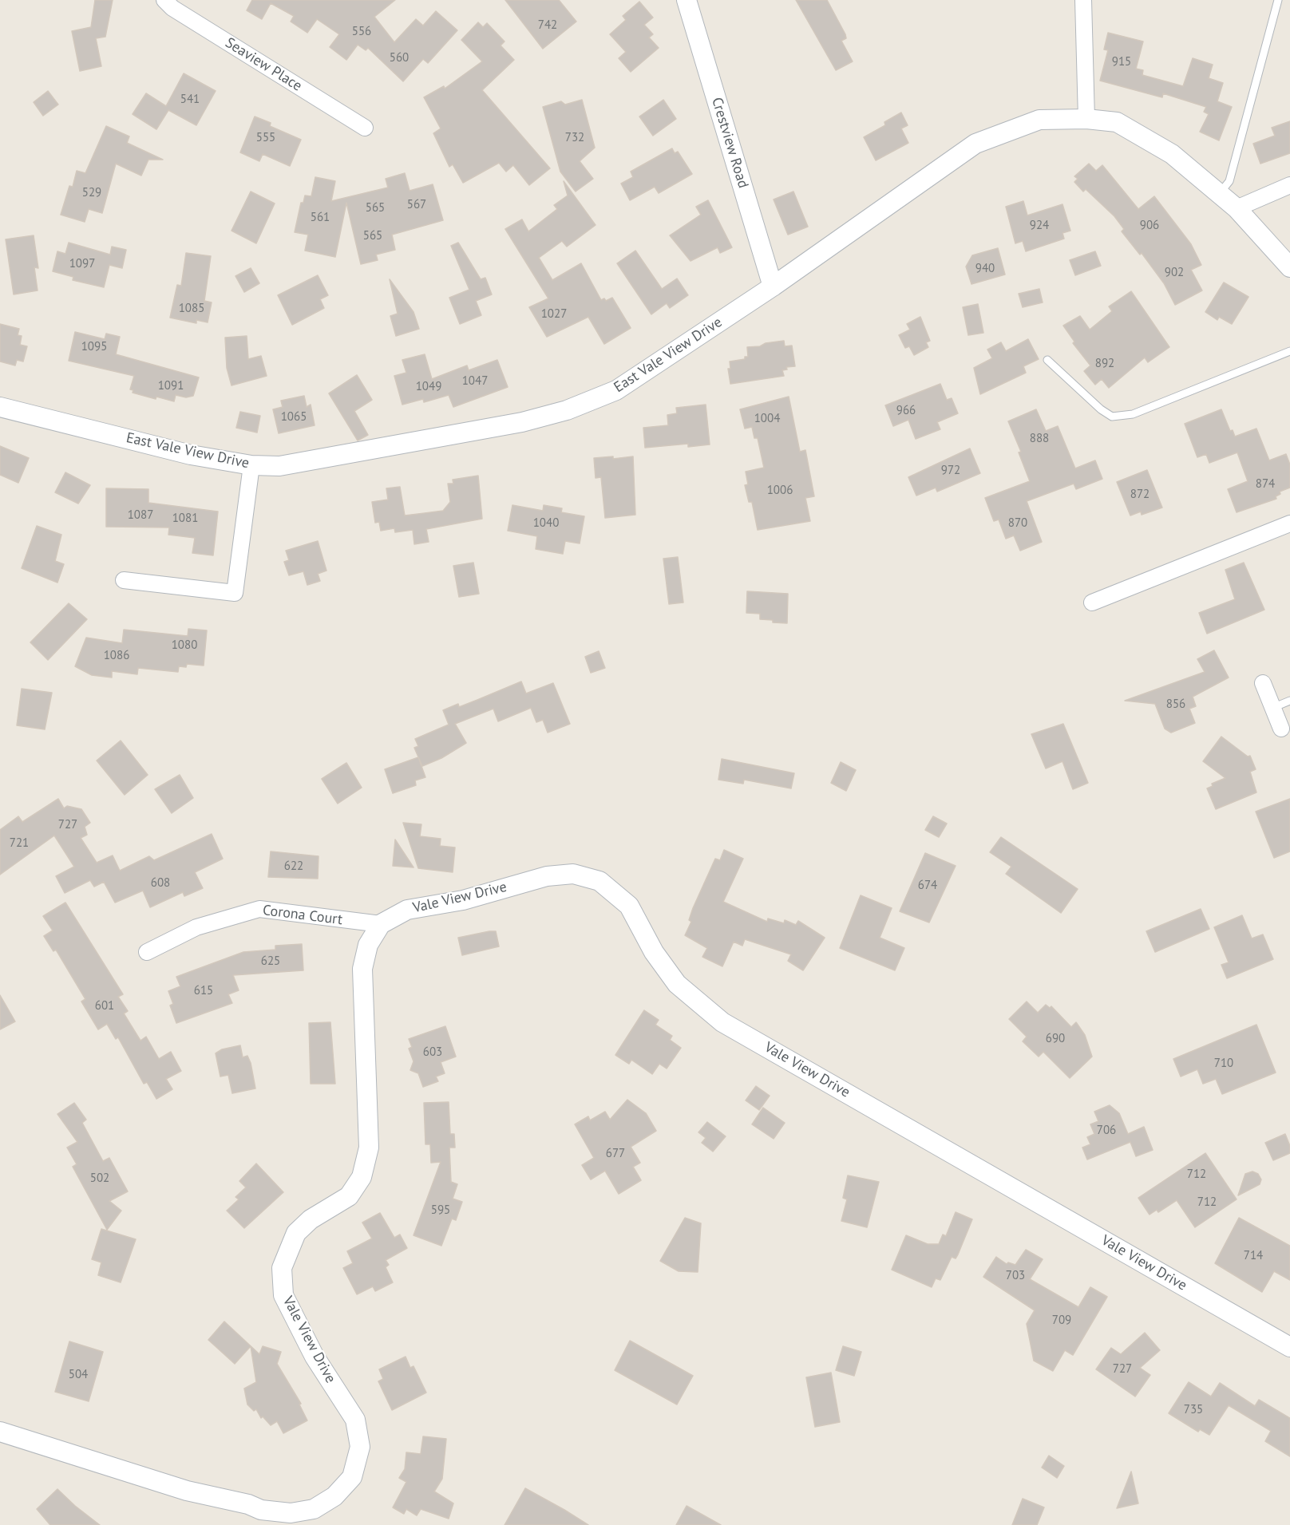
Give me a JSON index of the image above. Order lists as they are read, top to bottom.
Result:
{
  "streets": {
    "street": [
      "Seaview Place",
      "Crestview Road",
      "East Vale View Drive",
      "Vale View Drive",
      "Corona Court"
    ]
  },
  "crossings": [
    ["Crestview Road", "East Vale View Drive"],
    ["Vale View Drive", "Corona Court"]
  ],
  "house_numbers": [
    "742",
    "556",
    "560",
    "915",
    "541",
    "555",
    "732",
    "529",
    "567",
    "565",
    "561",
    "924",
    "906",
    "565",
    "1097",
    "940",
    "902",
    "1085",
    "1027",
    "1095",
    "892",
    "1047",
    "1091",
    "1049",
    "966",
    "1065",
    "1004",
    "888",
    "972",
    "874",
    "1006",
    "872",
    "1087",
    "1081",
    "1040",
    "870",
    "1080",
    "1086",
    "856",
    "727",
    "721",
    "622",
    "608",
    "674",
    "625",
    "615",
    "601",
    "690",
    "603",
    "710",
    "706",
    "677",
    "712",
    "502",
    "712",
    "595",
    "714",
    "703",
    "709",
    "727",
    "504",
    "735"
  ]
}
